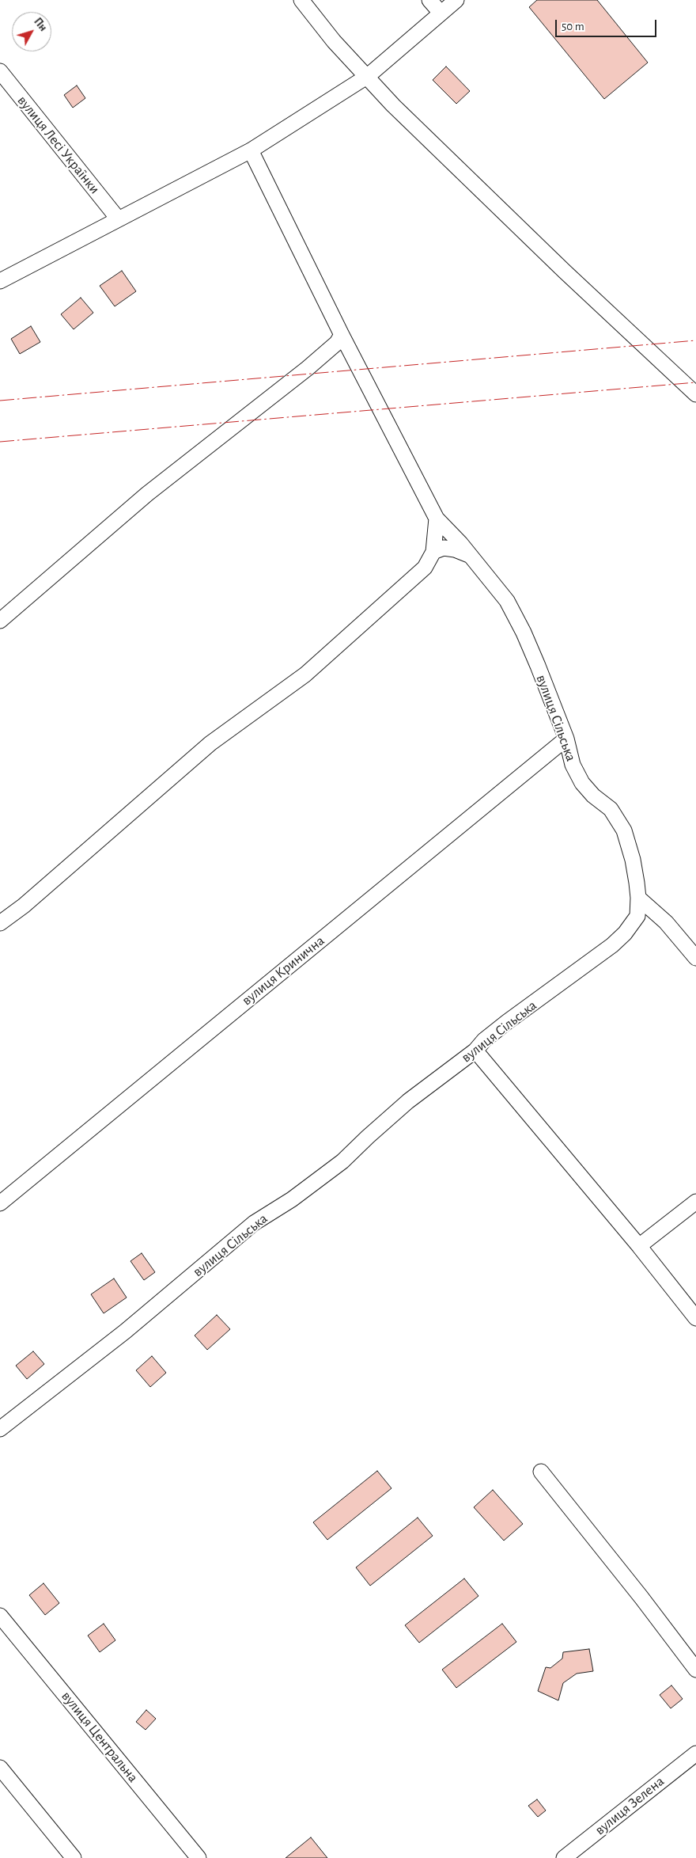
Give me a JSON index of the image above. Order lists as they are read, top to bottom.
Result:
{
  "streets": {
    "street": [
      "вулиця Лесі Українки",
      "вулиця Сільська",
      "вулиця Кринична",
      "вулиця Центральна",
      "вулиця Зелена"
    ]
  },
  "crossings": [
    ["вулиця Сільська", "вулиця Кринична"]
  ],
  "scale_bar": "50 m",
  "north": "top right"
}
